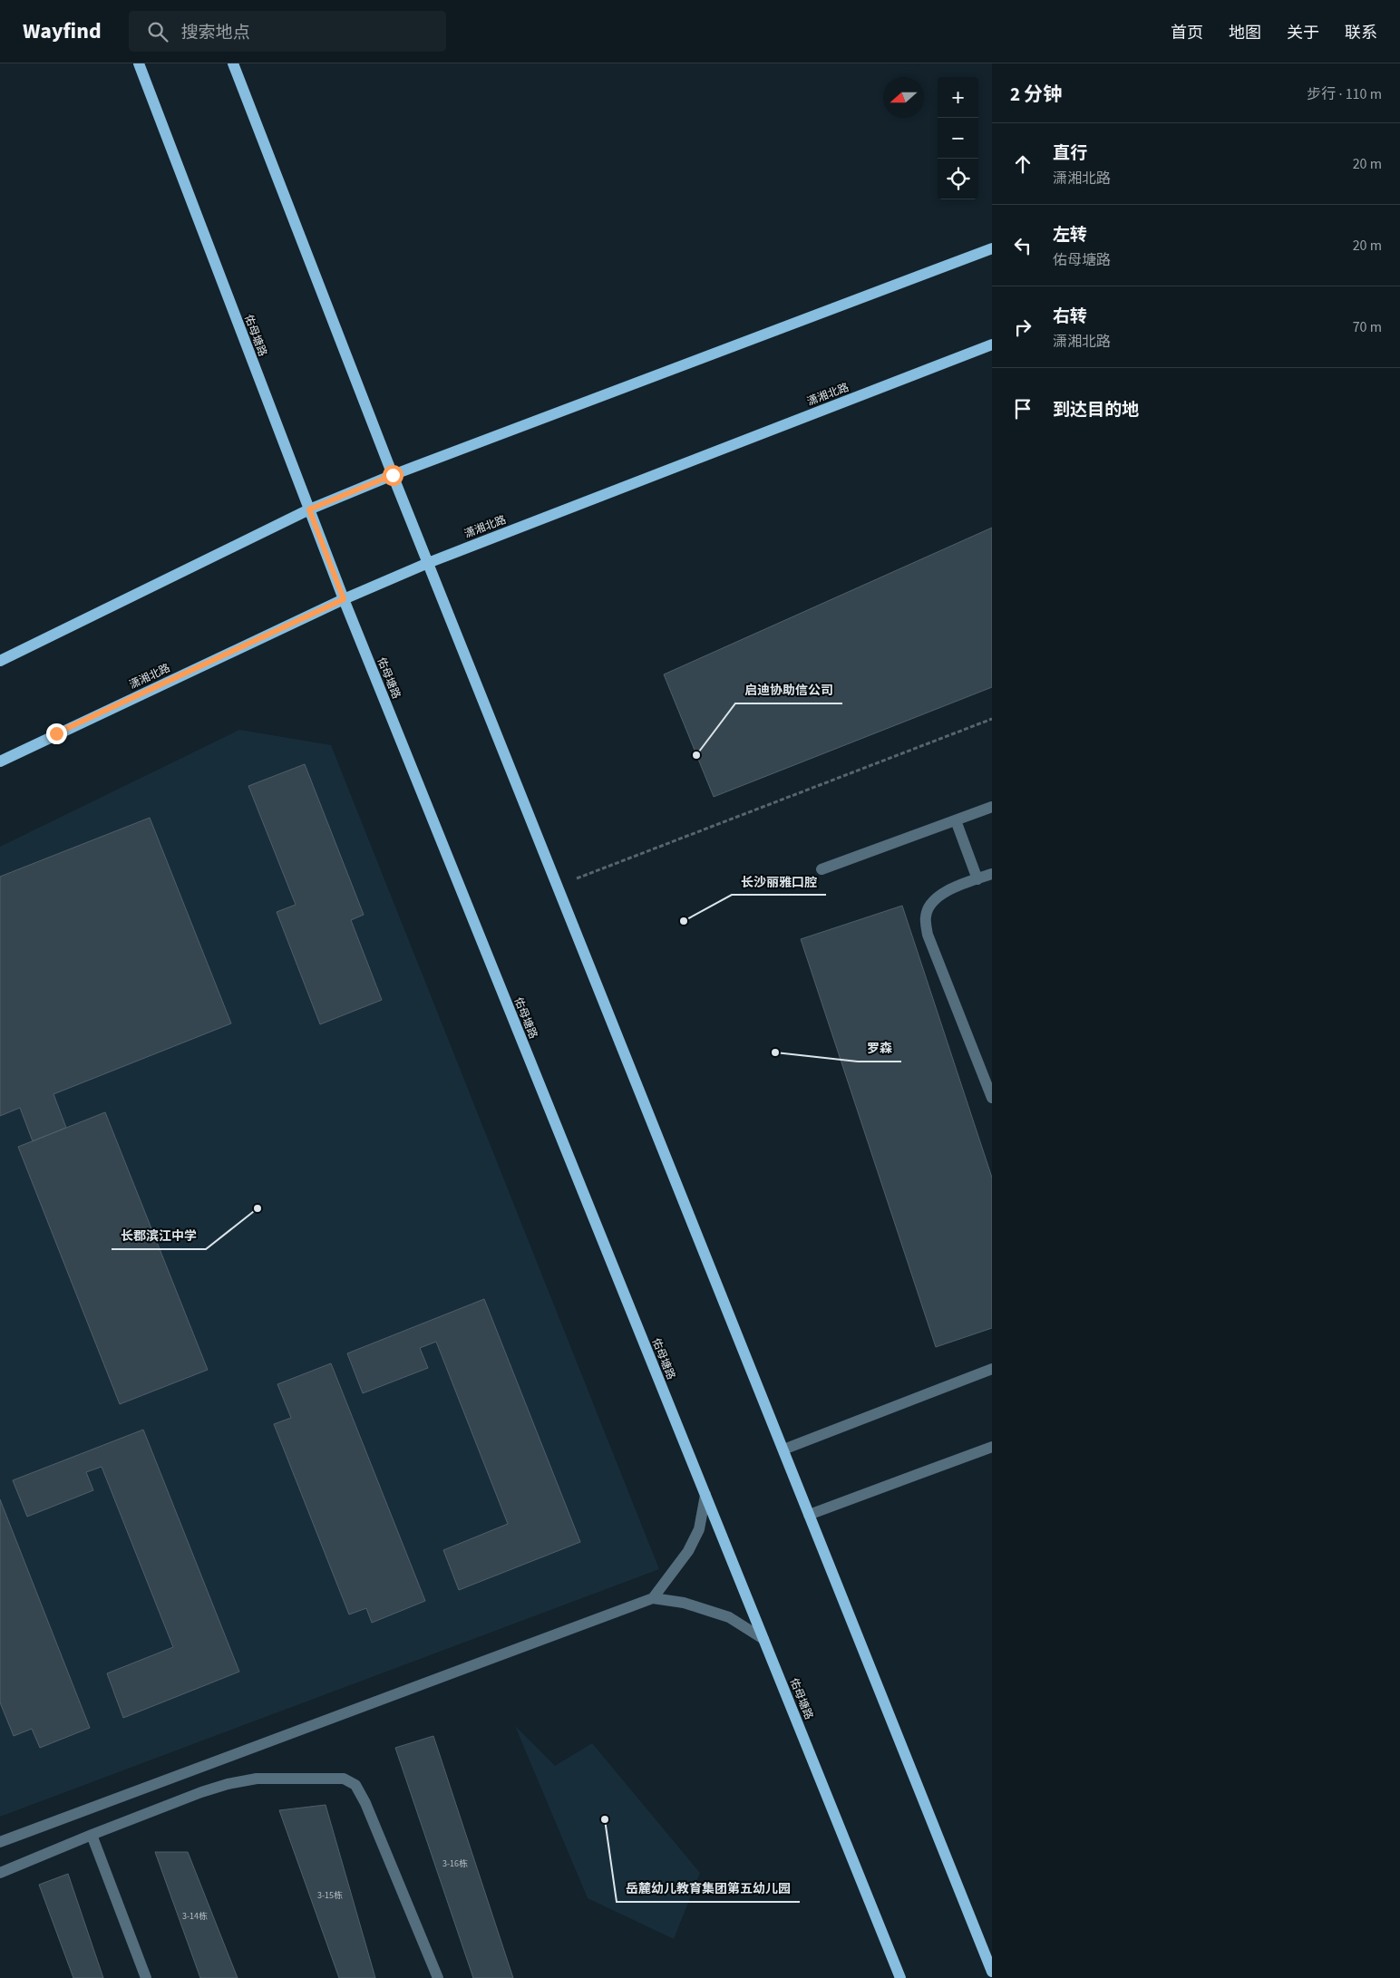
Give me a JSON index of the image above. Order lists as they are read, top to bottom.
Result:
{
  "streets": {
    "main road": ["佑母塘路", "潇湘北路"]
  },
  "crossings": [
    ["佑母塘路", "潇湘北路"]
  ],
  "places": [
    "启迪协助信公司",
    "长沙丽雅口腔",
    "罗森",
    "长郡滨江中学",
    "岳麓幼儿教育集团第五幼儿园"
  ],
  "house_numbers": ["3-16栋", "3-15栋", "3-14栋"],
  "north": "left",
  "page": {
    "header": "Wayfind",
    "search": "搜索地点",
    "nav": [
      "首页",
      "地图",
      "关于",
      "联系"
    ],
    "heading": ["2 分钟", "步行 · 110 m"],
    "map_buttons": ["+", "−"],
    "list": [
      ["直行", "潇湘北路", "20 m"],
      ["左转", "佑母塘路", "20 m"],
      ["右转", "潇湘北路", "70 m"],
      "到达目的地"
    ]
  }
}
